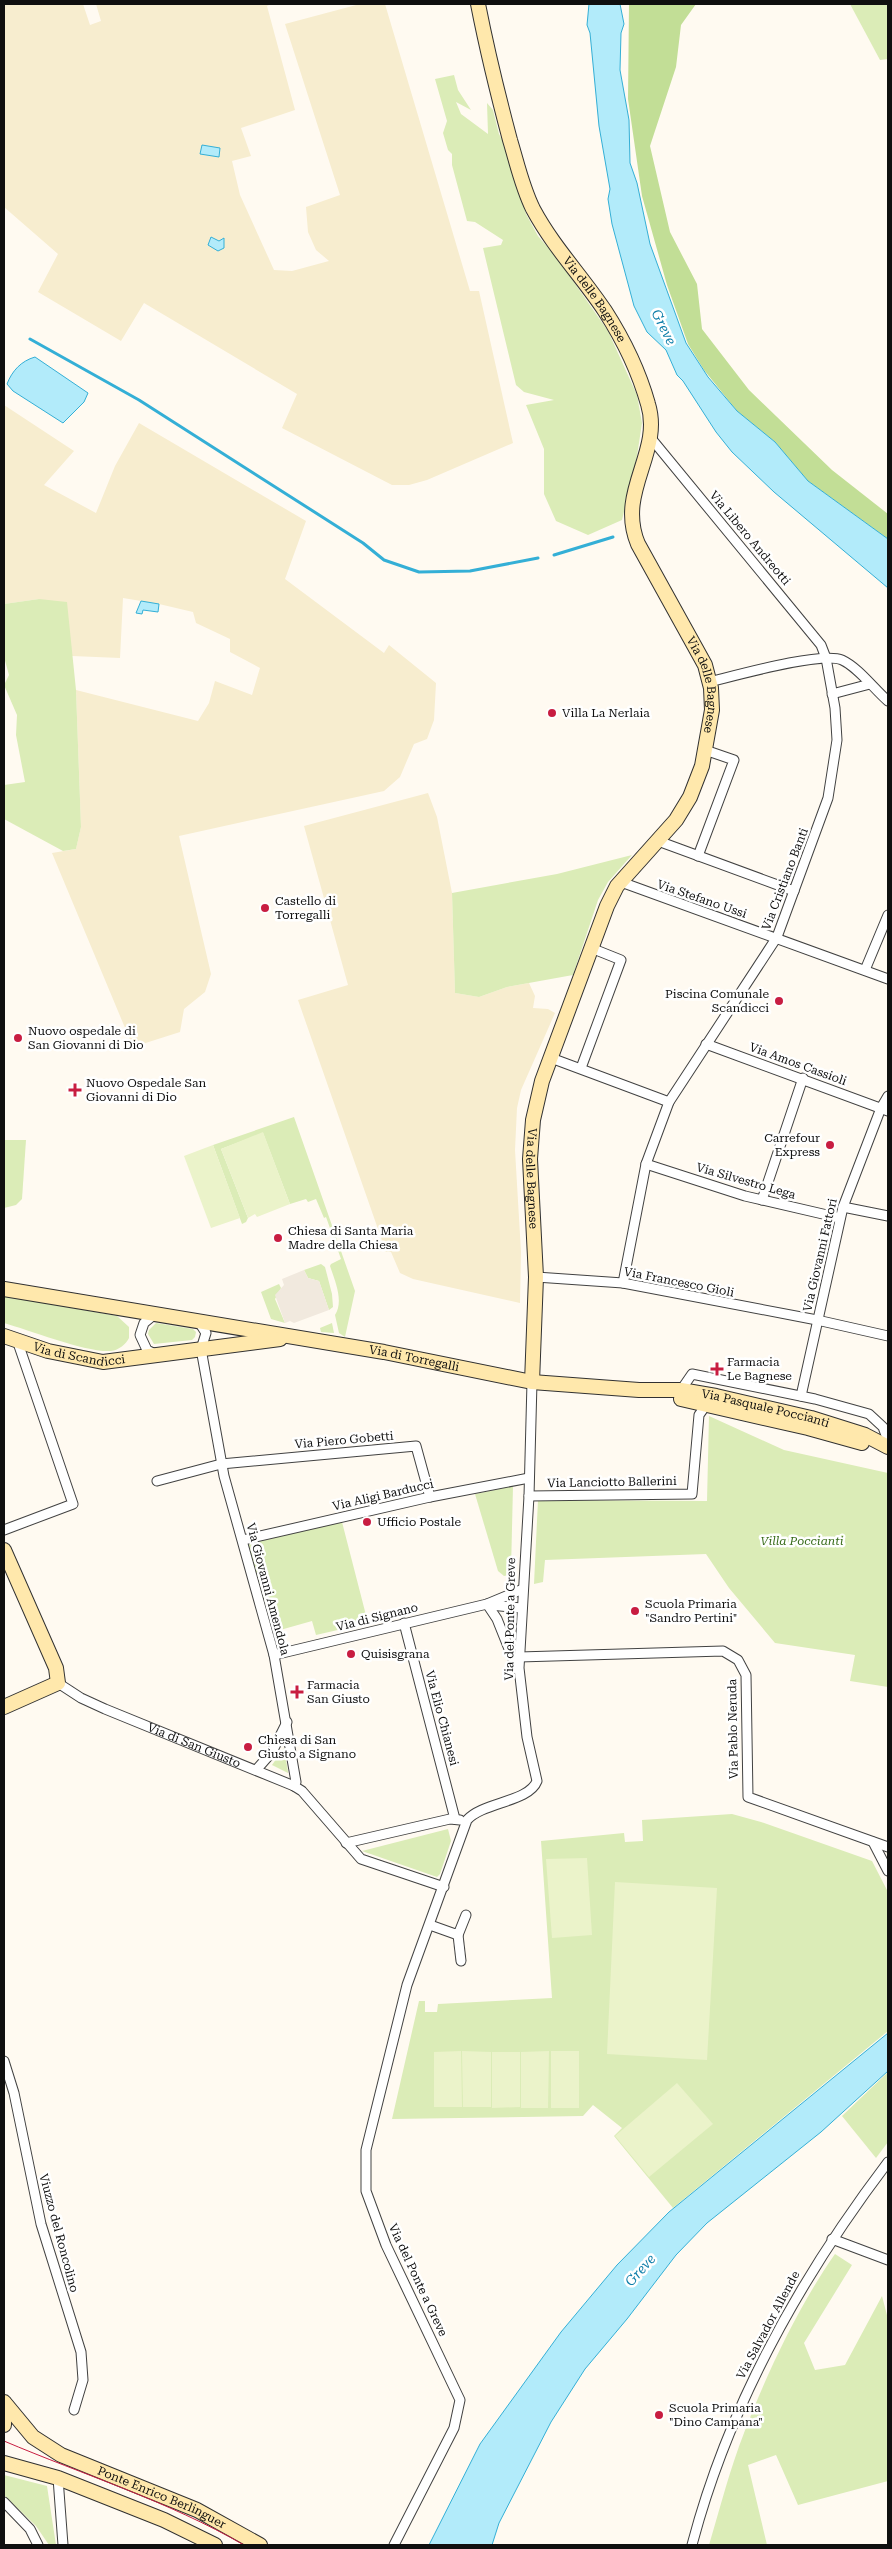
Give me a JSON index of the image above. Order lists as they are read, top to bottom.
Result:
{
  "streets": {
    "main road": [
      "Via delle Bagnese",
      "Via di Scandicci",
      "Via di Torregalli",
      "Via Pasquale Poccianti",
      "Ponte Enrico Berlinguer"
    ],
    "street": [
      "Via Libero Andreotti",
      "Via Cristiano Banti",
      "Via Stefano Ussi",
      "Via Amos Cassioli",
      "Via Silvestro Lega",
      "Via Giovanni Fattori",
      "Via Francesco Gioli",
      "Via Piero Gobetti",
      "Via Lanciotto Ballerini",
      "Via Aligi Barducci",
      "Via Giovanni Amendola",
      "Via di Signano",
      "Via del Ponte a Greve",
      "Via Elio Chianesi",
      "Via Pablo Neruda",
      "Via di San Giusto",
      "Viuzzo del Roncolino",
      "Via Salvador Allende"
    ]
  },
  "crossings": [
    ["Via delle Bagnese", "Via Libero Andreotti"],
    ["Via delle Bagnese", "Via Stefano Ussi"],
    ["Via delle Bagnese", "Via Francesco Gioli"],
    ["Via delle Bagnese", "Via di Torregalli"],
    ["Via delle Bagnese", "Via Pasquale Poccianti"],
    ["Via delle Bagnese", "Via del Ponte a Greve"],
    ["Via Libero Andreotti", "Via Cristiano Banti"],
    ["Via Cristiano Banti", "Via Stefano Ussi"],
    ["Via Cristiano Banti", "Via Amos Cassioli"],
    ["Via Cristiano Banti", "Via Silvestro Lega"],
    ["Via Cristiano Banti", "Via Francesco Gioli"],
    ["Via Amos Cassioli", "Via Giovanni Fattori"],
    ["Via Silvestro Lega", "Via Giovanni Fattori"],
    ["Via Giovanni Fattori", "Via Francesco Gioli"],
    ["Via di Scandicci", "Via di Torregalli"],
    ["Via di Scandicci", "Via Giovanni Amendola"],
    ["Via di Torregalli", "Via Pasquale Poccianti"],
    ["Via di Torregalli", "Via Giovanni Amendola"],
    ["Via di Torregalli", "Via del Ponte a Greve"],
    ["Via Pasquale Poccianti", "Via Lanciotto Ballerini"],
    ["Via Pasquale Poccianti", "Via del Ponte a Greve"],
    ["Via Piero Gobetti", "Via Aligi Barducci"],
    ["Via Piero Gobetti", "Via Giovanni Amendola"],
    ["Via Lanciotto Ballerini", "Via del Ponte a Greve"],
    ["Via Aligi Barducci", "Via Giovanni Amendola"],
    ["Via Aligi Barducci", "Via del Ponte a Greve"],
    ["Via Giovanni Amendola", "Via di Signano"],
    ["Via Giovanni Amendola", "Via di San Giusto"],
    ["Via di Signano", "Via Elio Chianesi"],
    ["Via del Ponte a Greve", "Via Pablo Neruda"],
    ["Via del Ponte a Greve", "Via di San Giusto"]
  ],
  "water": ["Greve"],
  "parks": ["Villa Poccianti"],
  "places": {
    "other": [
      "Villa La Nerlaia",
      "Castello di Torregalli",
      "Piscina Comunale Scandicci",
      "Nuovo ospedale di San Giovanni di Dio",
      "Carrefour Express",
      "Chiesa di Santa Maria Madre della Chiesa",
      "Ufficio Postale",
      "Scuola Primaria \"Sandro Pertini\"",
      "Quisisgrana",
      "Chiesa di San Giusto a Signano",
      "Scuola Primaria \"Dino Campana\""
    ],
    "health": ["Nuovo Ospedale San Giovanni di Dio", "Farmacia Le Bagnese", "Farmacia San Giusto"]
  }
}
